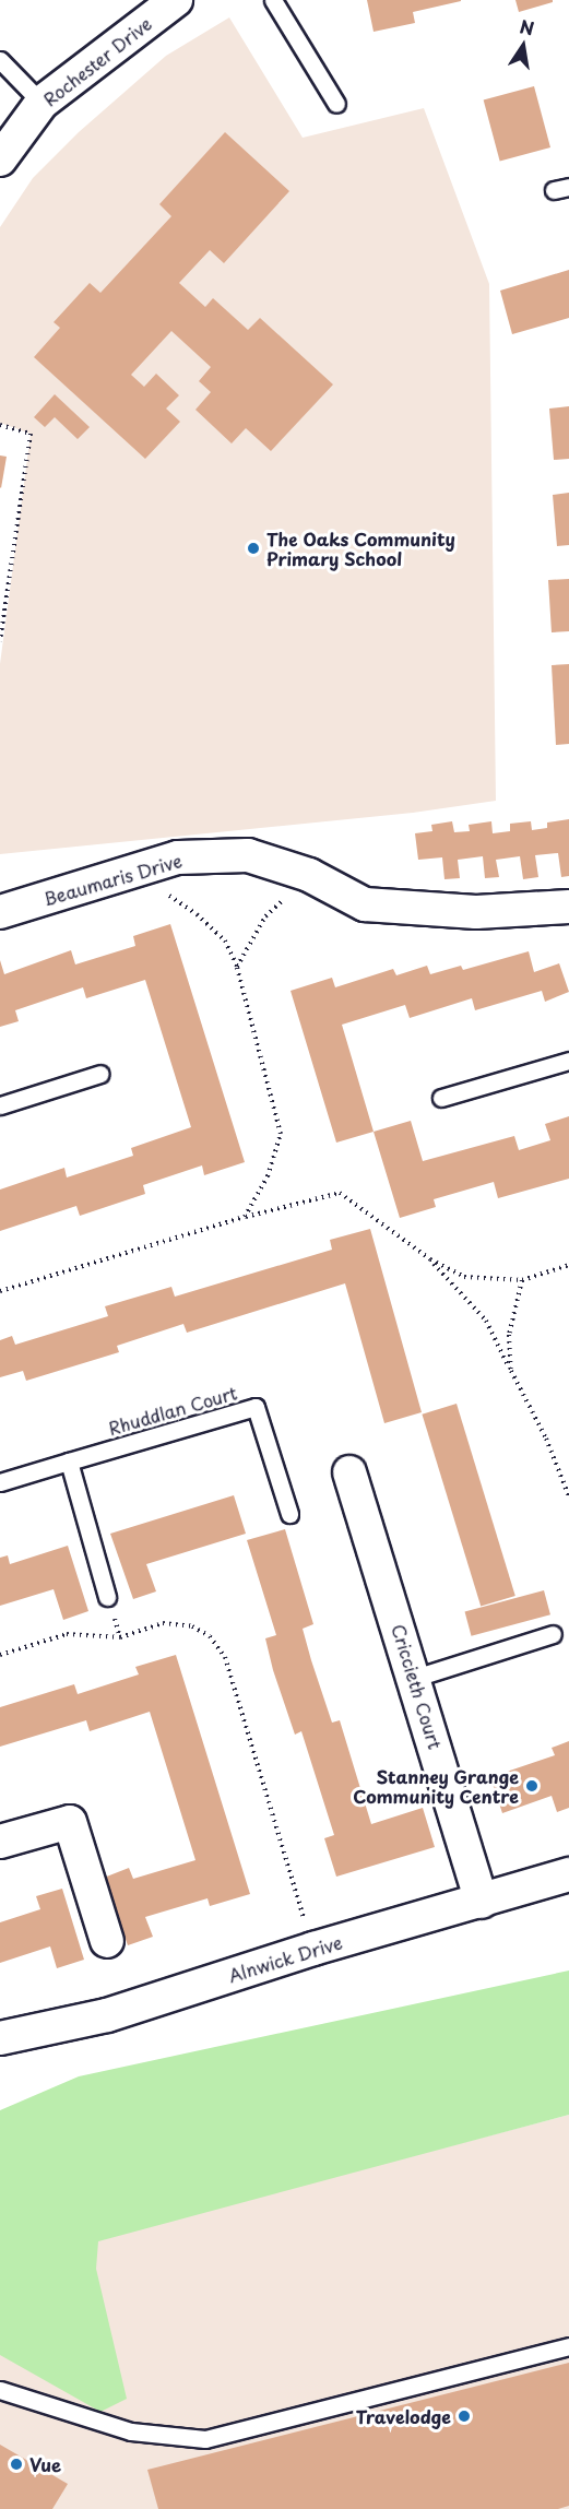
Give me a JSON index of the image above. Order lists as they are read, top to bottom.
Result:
{
  "streets": {
    "street": [
      "Rochester Drive",
      "Beaumaris Drive",
      "Criccieth Court",
      "Alnwick Drive"
    ],
    "lane": ["Rhuddlan Court"]
  },
  "crossings": [
    ["Criccieth Court", "Alnwick Drive"]
  ],
  "places": [
    "The Oaks Community Primary School",
    "Stanney Grange Community Centre",
    "Travelodge",
    "Vue"
  ],
  "north": "top"
}
